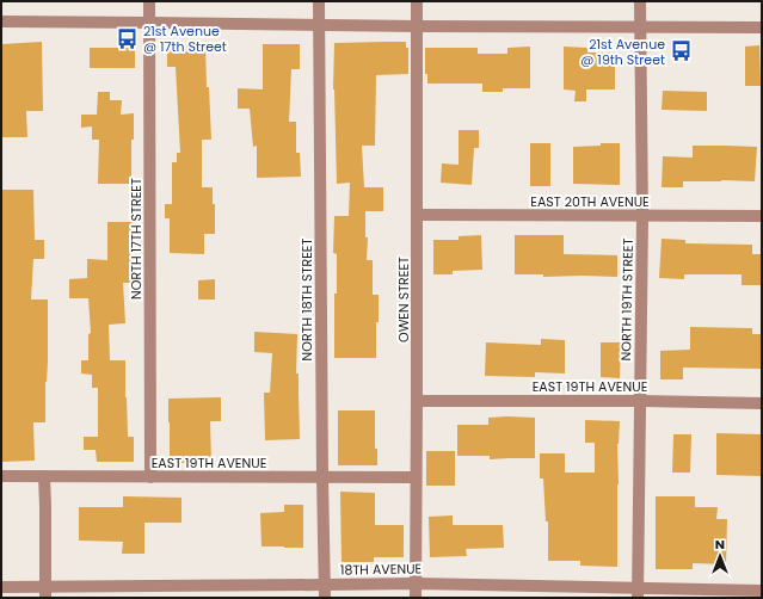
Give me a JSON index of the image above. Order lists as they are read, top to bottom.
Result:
{
  "streets": {
    "street": [
      "EAST 20TH AVENUE",
      "NORTH 17TH STREET",
      "NORTH 18TH STREET",
      "OWEN STREET",
      "NORTH 19TH STREET",
      "EAST 19TH AVENUE",
      "18TH AVENUE"
    ]
  },
  "crossings": [
    ["EAST 20TH AVENUE", "OWEN STREET"],
    ["EAST 20TH AVENUE", "NORTH 19TH STREET"],
    ["NORTH 17TH STREET", "EAST 19TH AVENUE"],
    ["NORTH 18TH STREET", "EAST 19TH AVENUE"],
    ["NORTH 18TH STREET", "18TH AVENUE"],
    ["OWEN STREET", "EAST 19TH AVENUE"],
    ["OWEN STREET", "18TH AVENUE"],
    ["NORTH 19TH STREET", "EAST 19TH AVENUE"],
    ["NORTH 19TH STREET", "18TH AVENUE"]
  ],
  "places": {
    "bus stop": ["21st Avenue @ 17th Street", "21st Avenue @ 19th Street"]
  },
  "north": "top"
}
